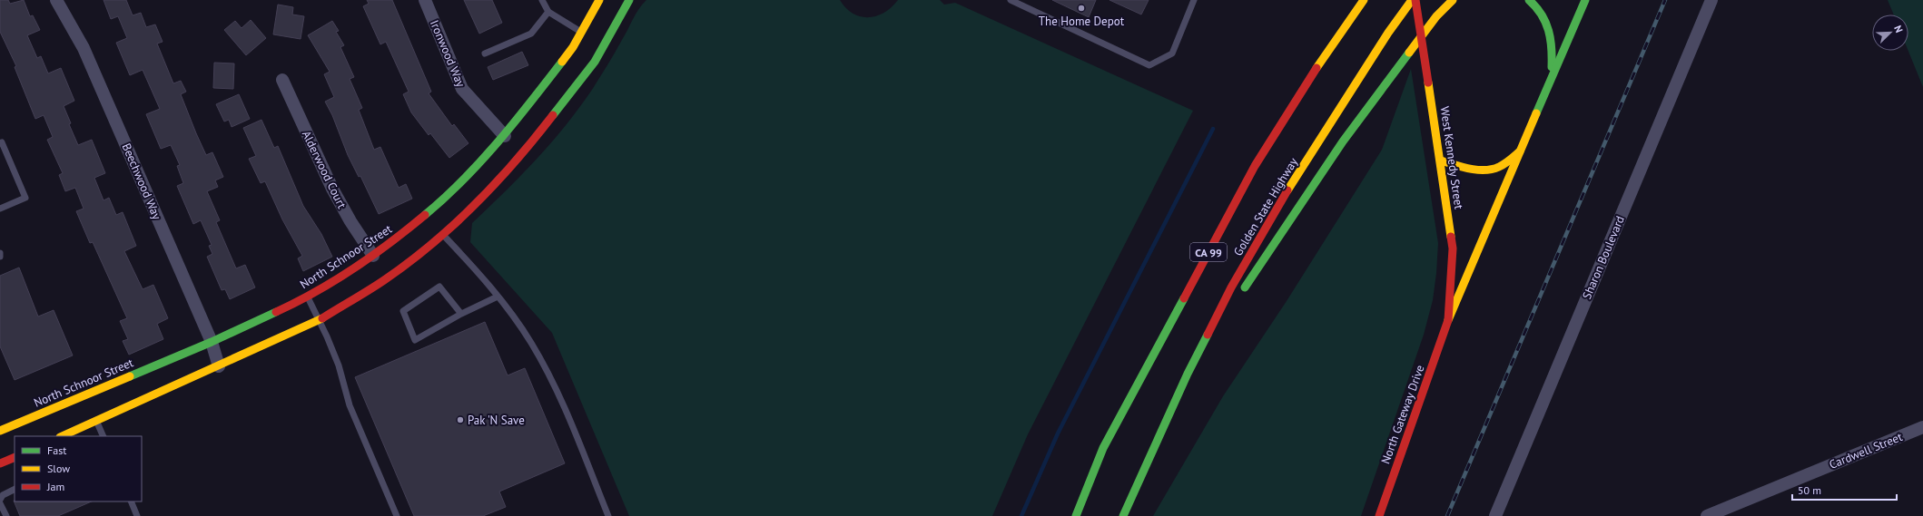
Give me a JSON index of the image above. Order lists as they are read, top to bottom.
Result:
{
  "streets": {
    "main road": [
      "West Kennedy Street",
      "Golden State Highway",
      "CA 99",
      "North Schnoor Street",
      "North Gateway Drive"
    ],
    "street": [
      "Ironwood Way",
      "Alderwood Court",
      "Beechwood Way",
      "Sharon Boulevard",
      "Cardwell Street"
    ]
  },
  "crossings": [
    ["Ironwood Way", "North Schnoor Street"],
    ["West Kennedy Street", "North Gateway Drive"],
    ["Alderwood Court", "North Schnoor Street"],
    ["Beechwood Way", "North Schnoor Street"]
  ],
  "places": ["The Home Depot", "Pak 'N Save"],
  "legend": ["Fast", "Slow", "Jam"],
  "scale_bar": "50 m",
  "north": "top right"
}
